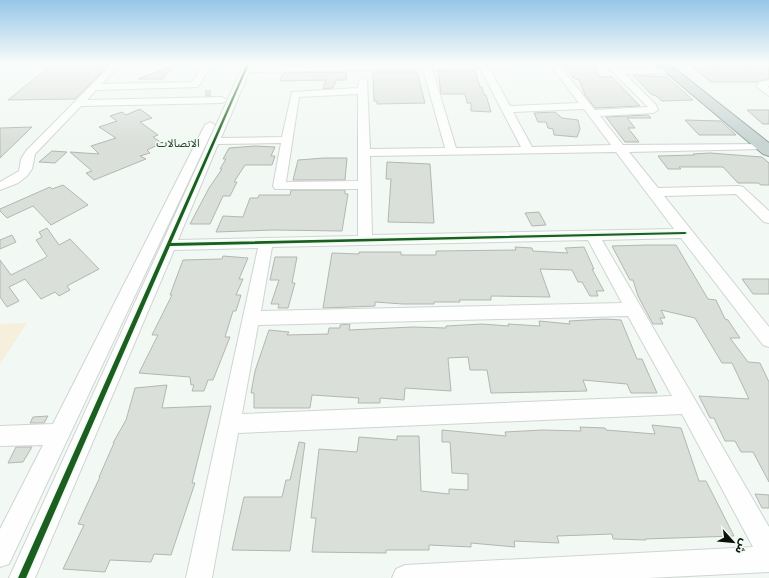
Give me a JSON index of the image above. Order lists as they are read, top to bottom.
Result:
{
  "districts": ["الاتصالات"],
  "north": "bottom right"
}
